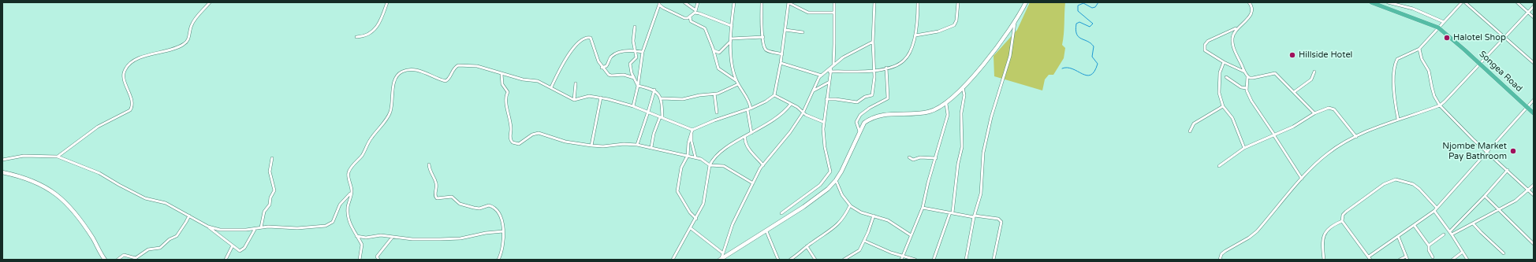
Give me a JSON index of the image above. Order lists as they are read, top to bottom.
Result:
{
  "streets": {
    "highway": ["Songea Road"]
  },
  "places": ["Halotel Shop", "Hillside Hotel", "Njombe Market Pay Bathroom"]
}
